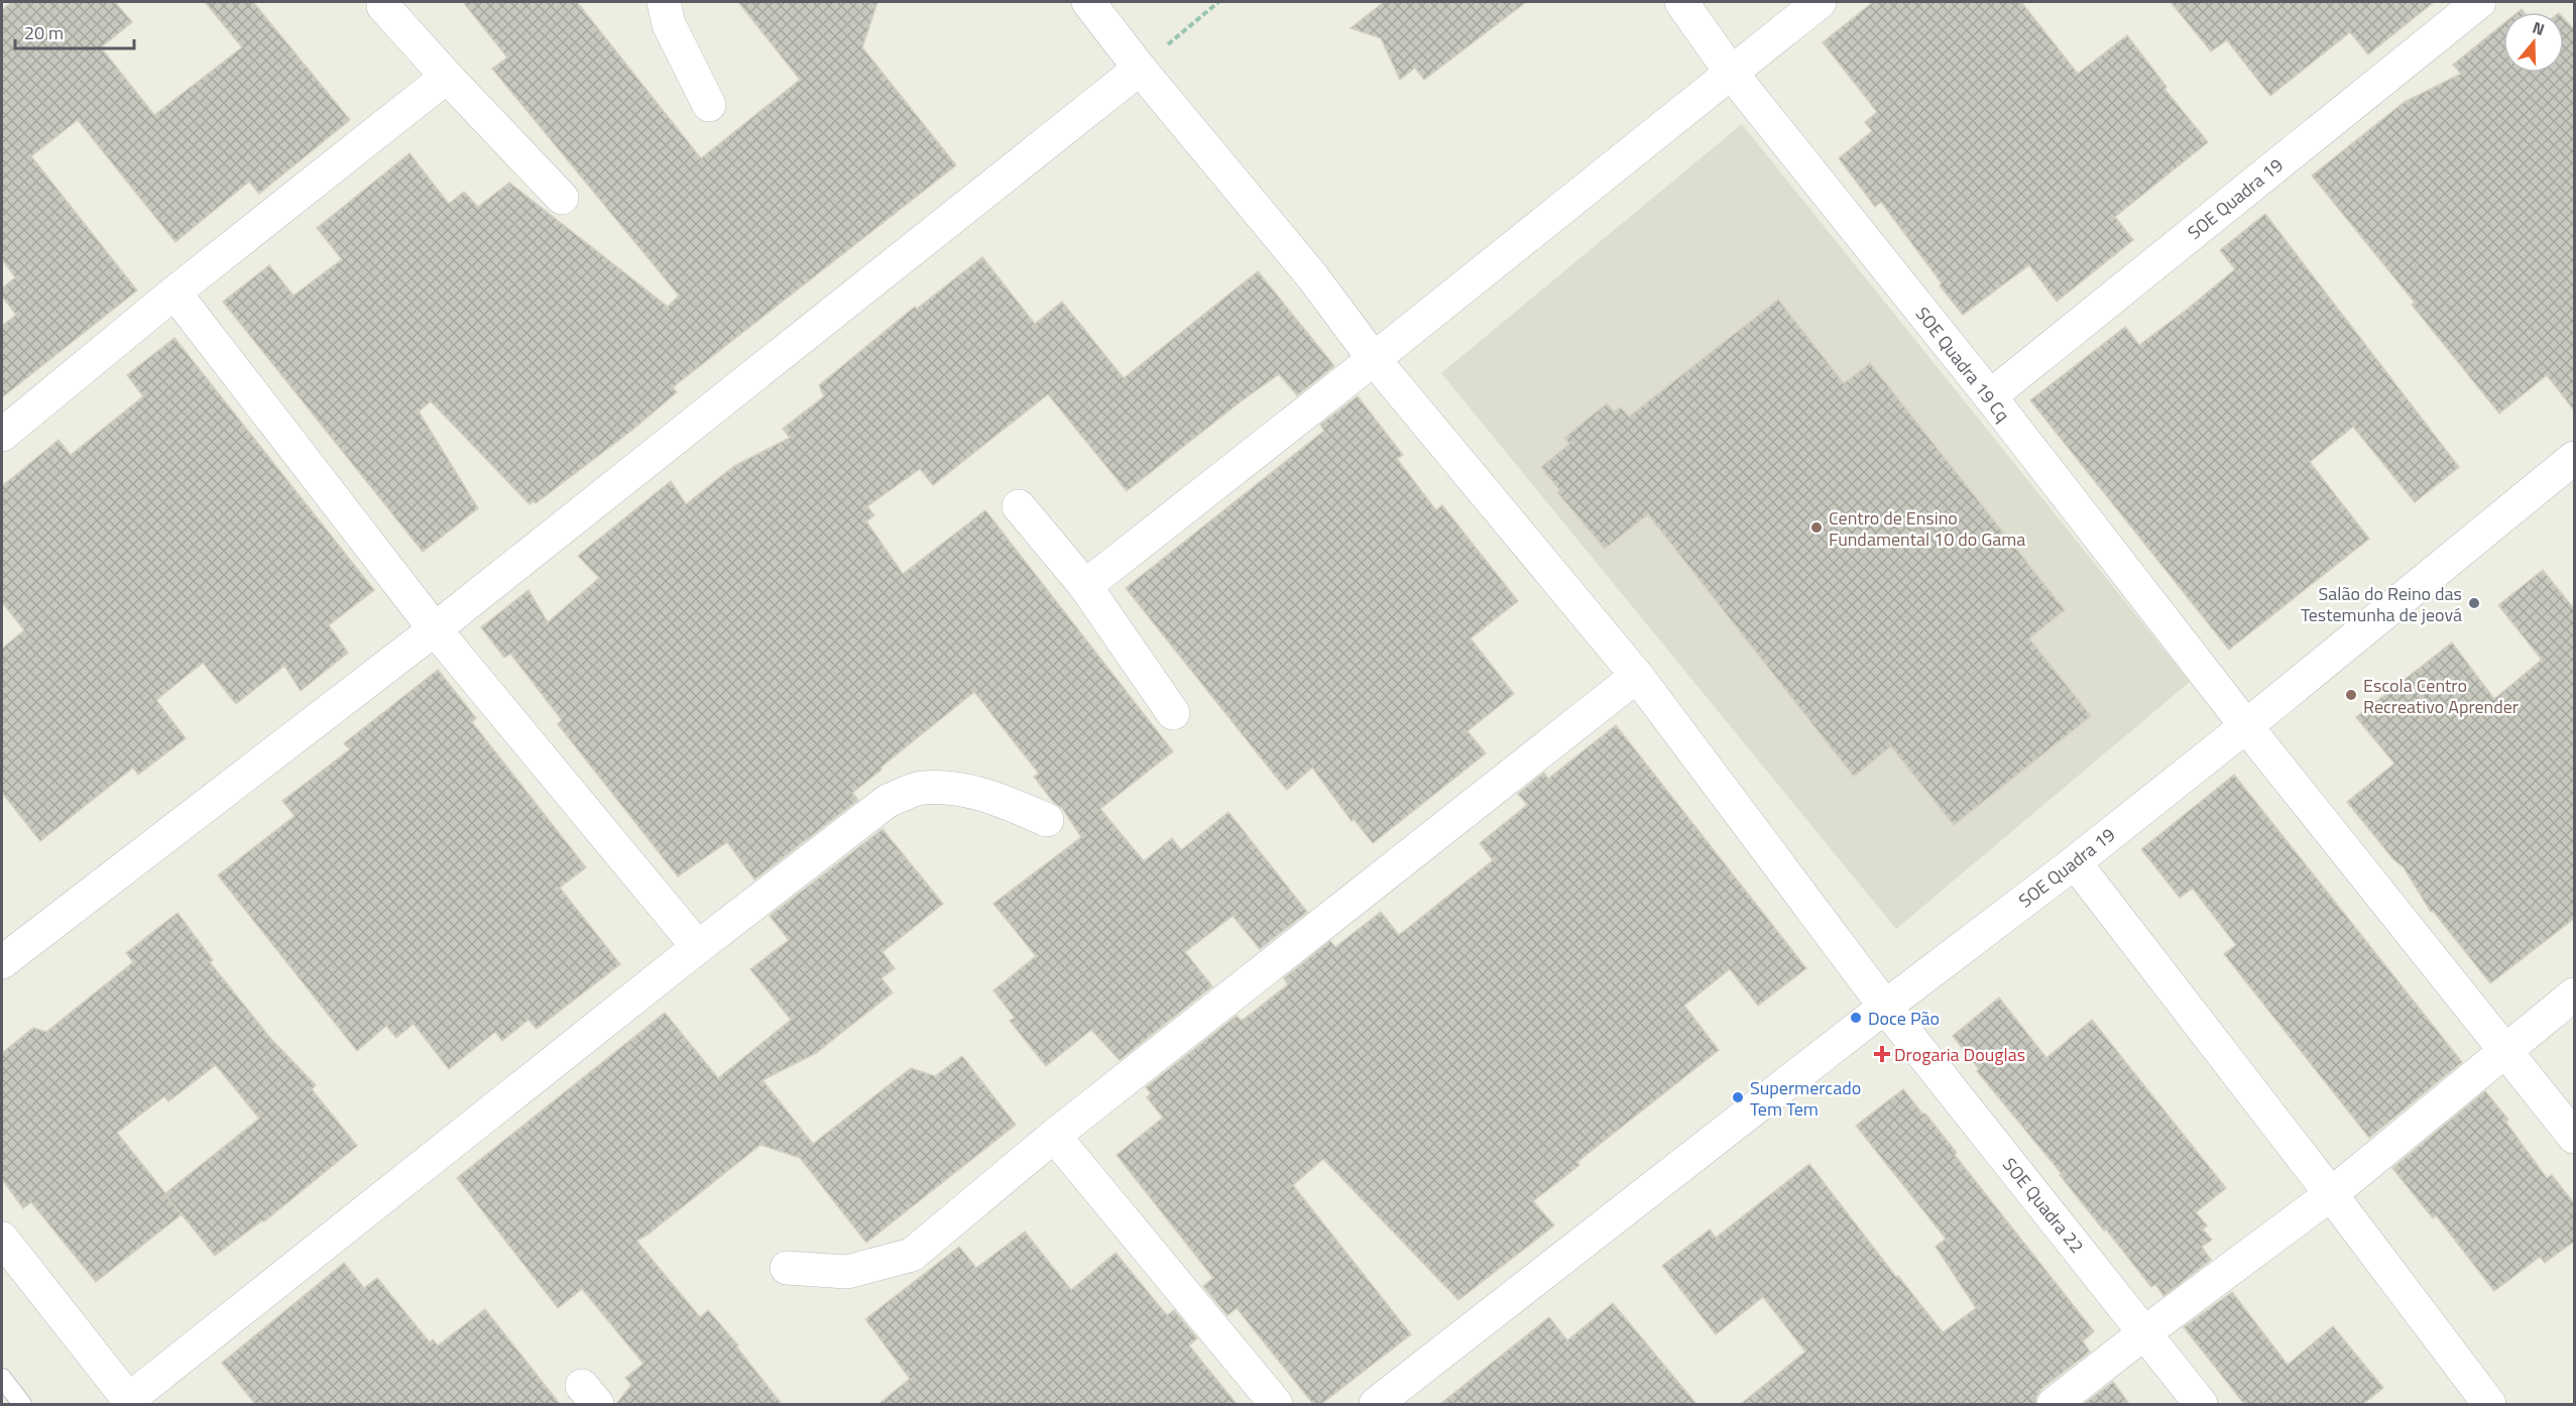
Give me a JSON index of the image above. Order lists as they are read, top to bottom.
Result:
{
  "streets": {
    "street": ["SOE Quadra 19", "SOE Quadra 19 Cq", "SOE Quadra 22"]
  },
  "crossings": [
    ["SOE Quadra 19", "SOE Quadra 19 Cq"],
    ["SOE Quadra 19", "SOE Quadra 22"]
  ],
  "places": {
    "other": [
      "Centro de Ensino Fundamental 10 do Gama",
      "Salão do Reino das Testemunha de jeová",
      "Escola Centro Recreativo Aprender",
      "Doce Pão",
      "Supermercado Tem Tem"
    ],
    "health": ["Drogaria Douglas"]
  },
  "scale_bar": "20 m",
  "north": "top"
}
